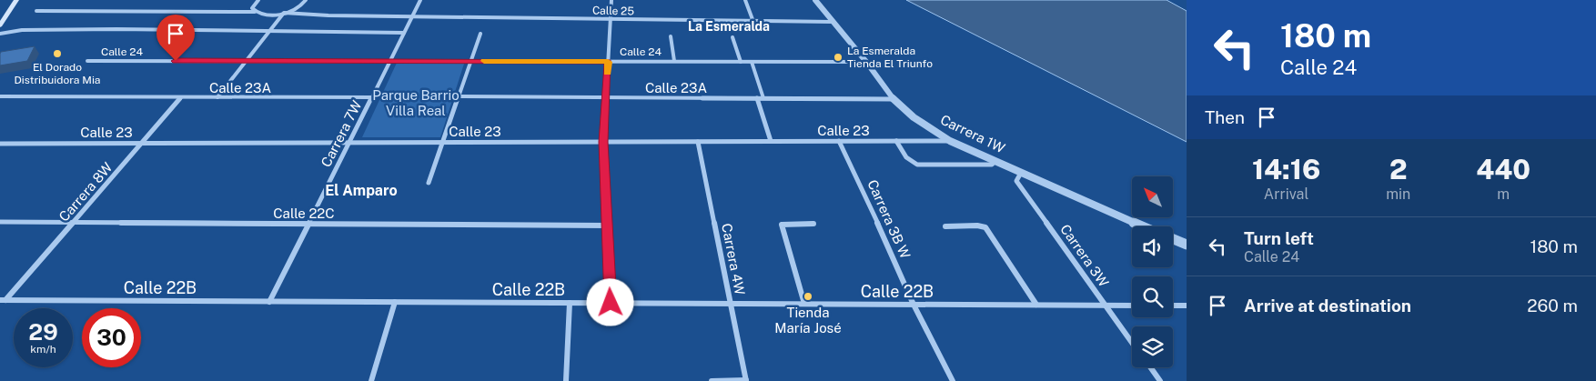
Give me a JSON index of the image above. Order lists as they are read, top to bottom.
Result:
{
  "streets": {
    "street": [
      "Calle 25",
      "Calle 24",
      "Calle 23A",
      "Calle 23",
      "Carrera 7W",
      "Carrera 1W",
      "Carrera 8W",
      "Calle 22C",
      "Carrera 3B W",
      "Carrera 3W",
      "Carrera 4W",
      "Calle 22B"
    ]
  },
  "crossings": [
    ["Calle 25", "Carrera 7W"],
    ["Calle 25", "Carrera 1W"],
    ["Calle 24", "Carrera 7W"],
    ["Calle 24", "Carrera 1W"],
    ["Calle 23A", "Carrera 7W"],
    ["Calle 23A", "Carrera 1W"],
    ["Calle 23A", "Carrera 8W"],
    ["Calle 23", "Carrera 7W"],
    ["Calle 23", "Carrera 1W"],
    ["Calle 23", "Carrera 8W"],
    ["Calle 23", "Carrera 3B W"],
    ["Calle 23", "Carrera 4W"],
    ["Carrera 7W", "Calle 22C"],
    ["Carrera 7W", "Calle 22B"],
    ["Carrera 1W", "Carrera 3W"],
    ["Carrera 8W", "Calle 22C"],
    ["Carrera 8W", "Calle 22B"],
    ["Carrera 3B W", "Calle 22B"],
    ["Carrera 3W", "Calle 22B"],
    ["Carrera 4W", "Calle 22B"]
  ],
  "districts": ["La Esmeralda", "El Amparo"],
  "parks": ["Parque Barrio Villa Real"],
  "places": ["El Dorado Distribuidora Mia", "La Esmeralda Tienda El Triunfo", "Tienda María José"],
  "north": "top left",
  "page": {
    "turn": ["180 m", "Calle 24"],
    "then": "Then",
    "eta": [
      "14:16",
      "Arrival",
      "2",
      "min",
      "440",
      "m"
    ],
    "list": [
      {
        "name": "Turn left",
        "note": "Calle 24",
        "value": "180 m"
      },
      {
        "name": "Arrive at destination",
        "value": "260 m"
      }
    ],
    "speed": "29 km/h",
    "limit": "30"
  }
}
